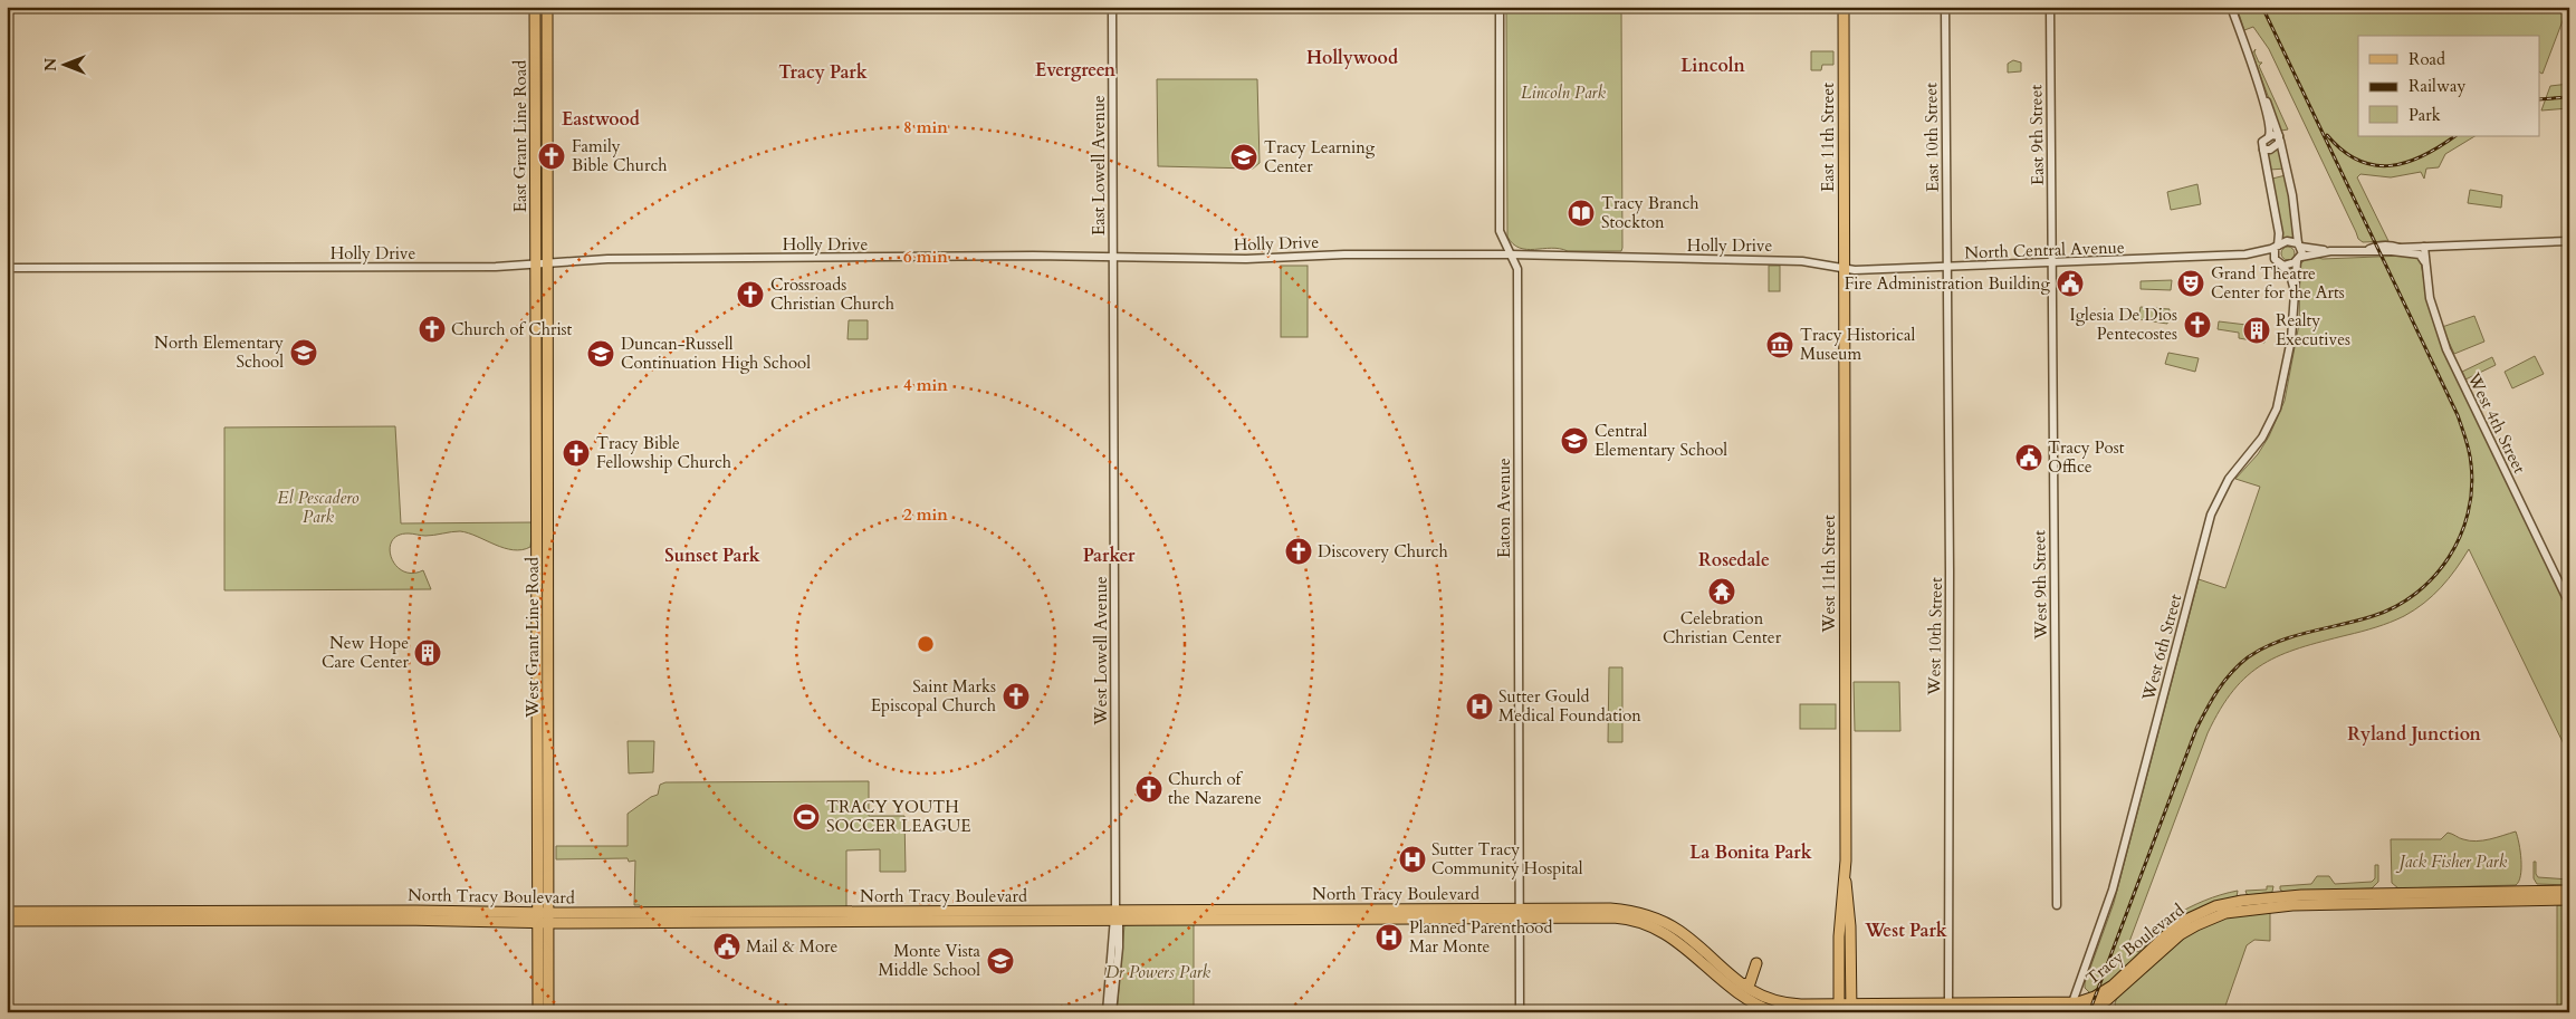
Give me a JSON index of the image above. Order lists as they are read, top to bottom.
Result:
{
  "streets": {
    "main road": [
      "East Grant Line Road",
      "East 11th Street",
      "West 11th Street",
      "West Grant Line Road",
      "North Tracy Boulevard",
      "Tracy Boulevard"
    ],
    "street": [
      "East 9th Street",
      "East 10th Street",
      "East Lowell Avenue",
      "Holly Drive",
      "North Central Avenue",
      "West 4th Street",
      "Eaton Avenue",
      "West 9th Street",
      "West 10th Street",
      "West 6th Street",
      "West Lowell Avenue"
    ]
  },
  "crossings": [
    ["East 9th Street", "North Central Avenue"],
    ["East 9th Street", "West 9th Street"],
    ["East Grant Line Road", "Holly Drive"],
    ["East Grant Line Road", "West Grant Line Road"],
    ["East 11th Street", "Holly Drive"],
    ["East 11th Street", "North Central Avenue"],
    ["East 11th Street", "West 11th Street"],
    ["East 10th Street", "North Central Avenue"],
    ["East 10th Street", "West 10th Street"],
    ["East Lowell Avenue", "Holly Drive"],
    ["East Lowell Avenue", "West Lowell Avenue"],
    ["Holly Drive", "North Central Avenue"],
    ["Holly Drive", "Eaton Avenue"],
    ["Holly Drive", "West 11th Street"],
    ["Holly Drive", "West Grant Line Road"],
    ["Holly Drive", "West Lowell Avenue"],
    ["North Central Avenue", "West 11th Street"],
    ["North Central Avenue", "West 9th Street"],
    ["North Central Avenue", "West 10th Street"],
    ["North Central Avenue", "West 6th Street"],
    ["Eaton Avenue", "North Tracy Boulevard"],
    ["West 11th Street", "North Tracy Boulevard"],
    ["West 11th Street", "Tracy Boulevard"],
    ["West 10th Street", "Tracy Boulevard"],
    ["West Grant Line Road", "North Tracy Boulevard"],
    ["West 6th Street", "Tracy Boulevard"],
    ["West Lowell Avenue", "North Tracy Boulevard"],
    ["North Tracy Boulevard", "Tracy Boulevard"]
  ],
  "districts": [
    "Hollywood",
    "Lincoln",
    "Evergreen",
    "Tracy Park",
    "Eastwood",
    "Sunset Park",
    "Parker",
    "Rosedale",
    "Ryland Junction",
    "La Bonita Park",
    "West Park"
  ],
  "parks": [
    "Lincoln Park",
    "El Pescadero Park",
    "Jack Fisher Park",
    "Dr Powers Park"
  ],
  "places": {
    "church": [
      "Family Bible Church",
      "Crossroads Christian Church",
      "Iglesia De Dios Pentecostes",
      "Church of Christ",
      "Tracy Bible Fellowship Church",
      "Discovery Church",
      "Saint Marks Episcopal Church",
      "Church of the Nazarene"
    ],
    "school or university": [
      "Tracy Learning Center",
      "North Elementary School",
      "Duncan-Russell Continuation High School",
      "Central Elementary School",
      "Monte Vista Middle School"
    ],
    "library": ["Tracy Branch Stockton"],
    "public building": ["Fire Administration Building", "Tracy Post Office", "Mail & More"],
    "theatre": ["Grand Theatre Center for the Arts"],
    "building": ["Realty Executives", "New Hope Care Center"],
    "museum": ["Tracy Historical Museum"],
    "temple": ["Celebration Christian Center"],
    "hospital": ["Sutter Gould Medical Foundation", "Sutter Tracy Community Hospital", "Planned Parenthood Mar Monte"],
    "sports": ["TRACY YOUTH SOCCER LEAGUE"]
  },
  "legend": ["Road", "Railway", "Park"],
  "north": "left",
  "rings": [
    "8 min",
    "6 min",
    "4 min",
    "2 min"
  ]
}
